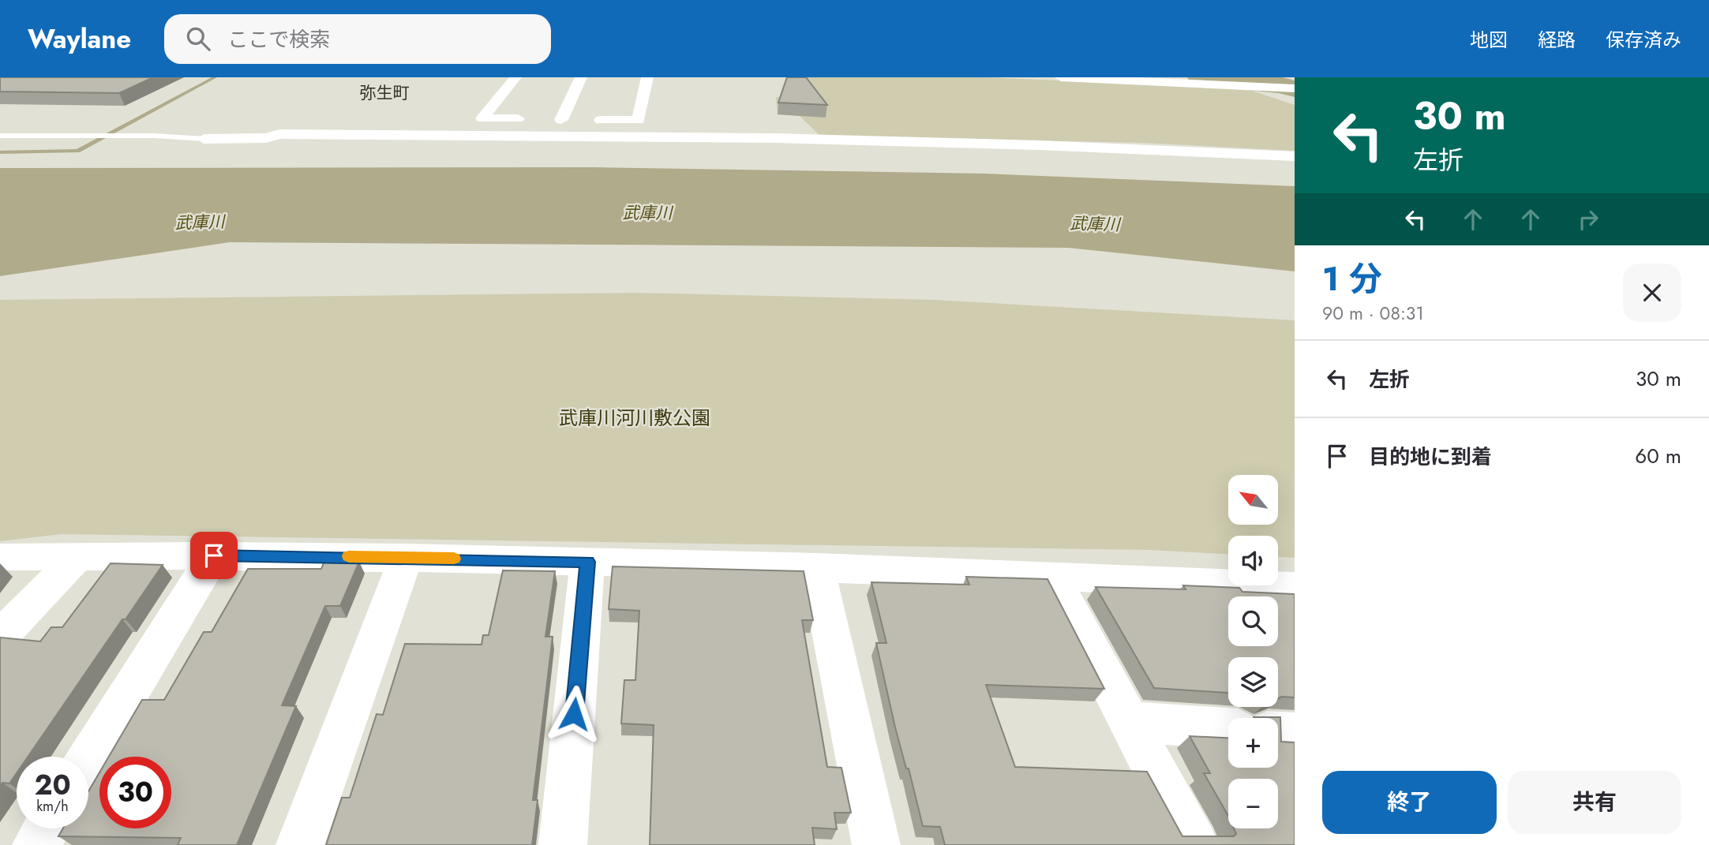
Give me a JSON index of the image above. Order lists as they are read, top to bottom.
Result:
{
  "districts": ["弥生町"],
  "water": ["武庫川"],
  "parks": ["武庫川河川敷公園"],
  "north": "top left",
  "page": {
    "header": "Waylane",
    "search": "ここで検索",
    "nav": ["地図", "経路", "保存済み"],
    "turn": ["30 m", "左折"],
    "heading": ["1 分", "90 m · 08:31"],
    "list": [
      {
        "name": "左折",
        "value": "30 m"
      },
      {
        "name": "目的地に到着",
        "value": "60 m"
      }
    ],
    "map_buttons": ["+", "−"],
    "speed": "20 km/h",
    "limit": "30",
    "buttons": ["終了", "共有"]
  }
}
